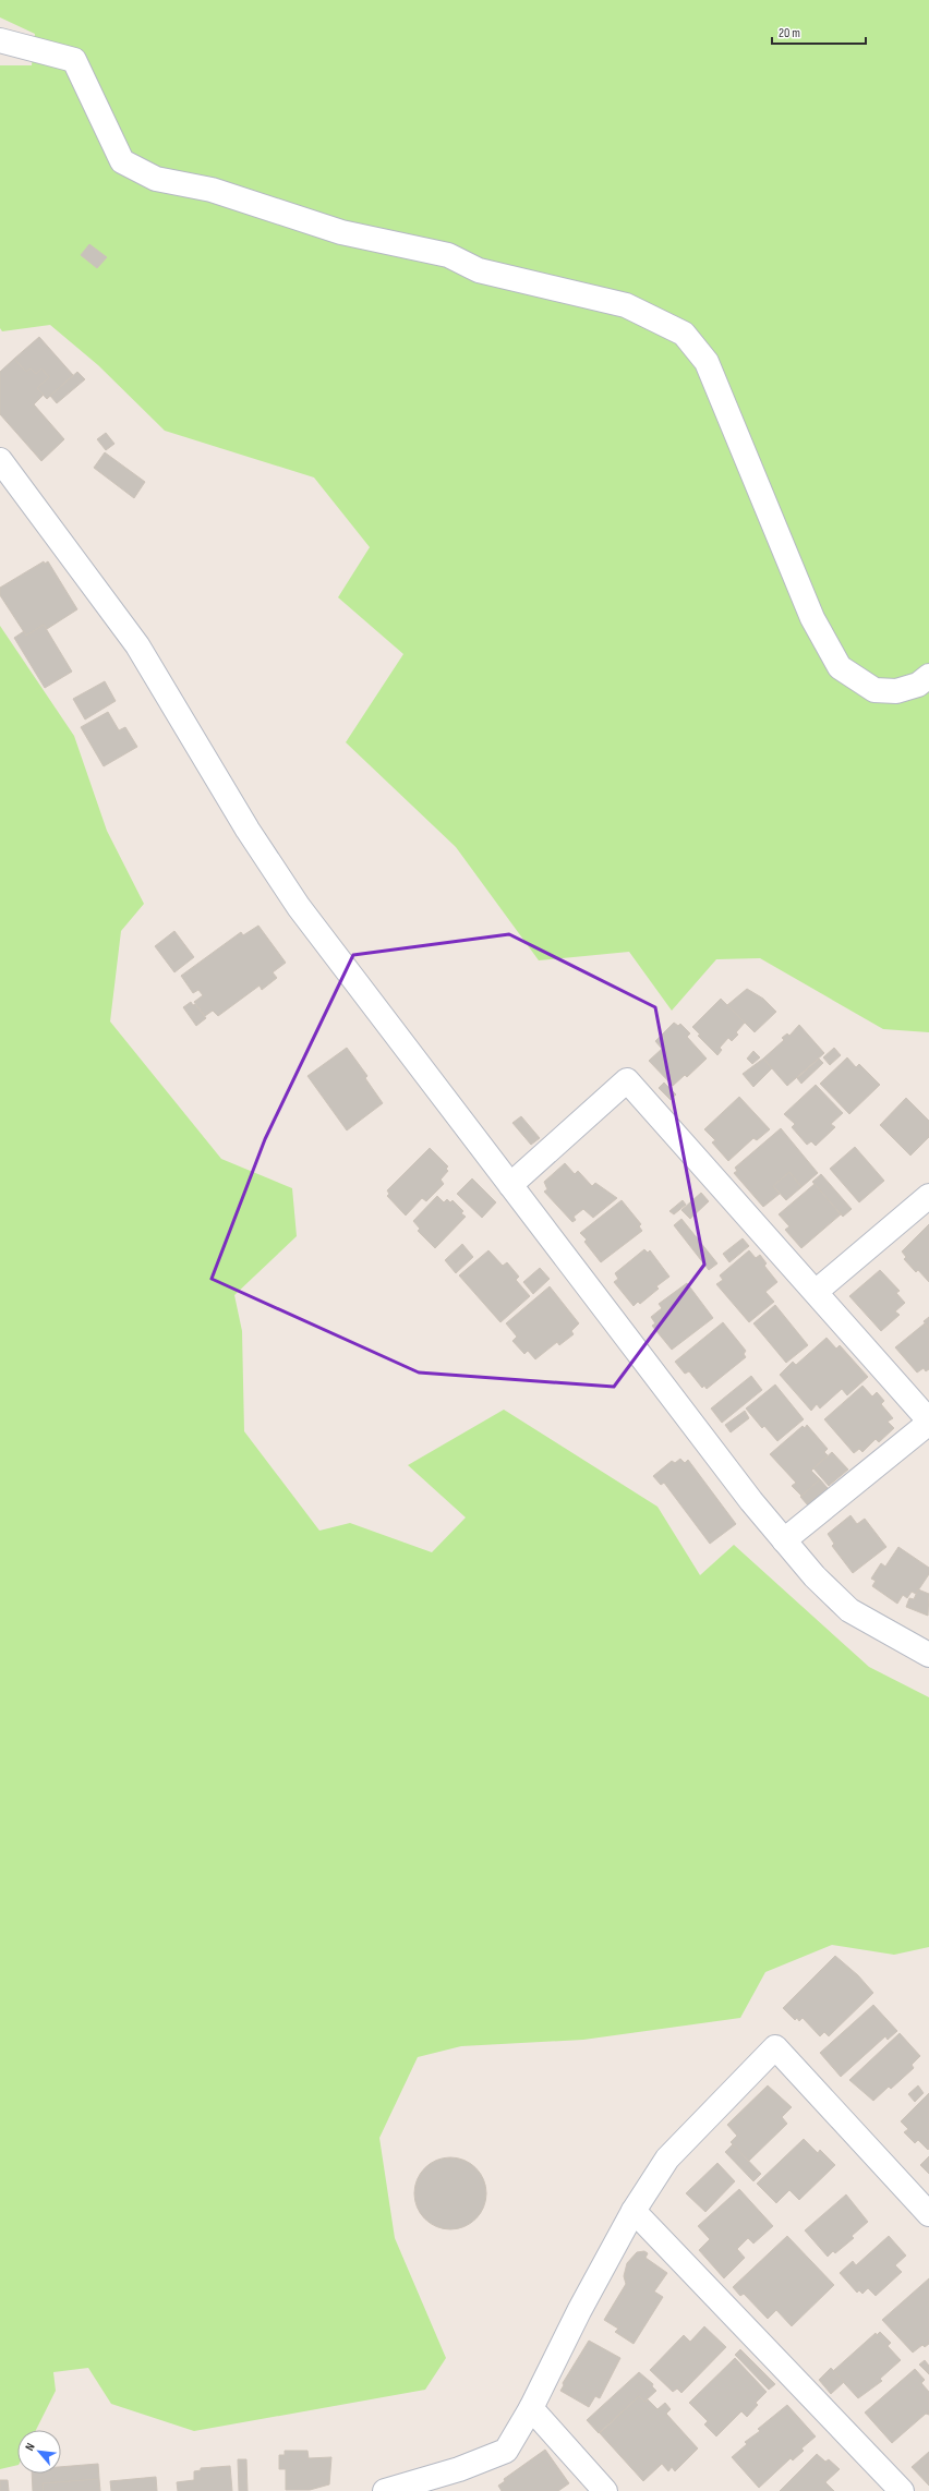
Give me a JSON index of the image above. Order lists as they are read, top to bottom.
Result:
{
  "scale_bar": "20 m",
  "north": "top left"
}
